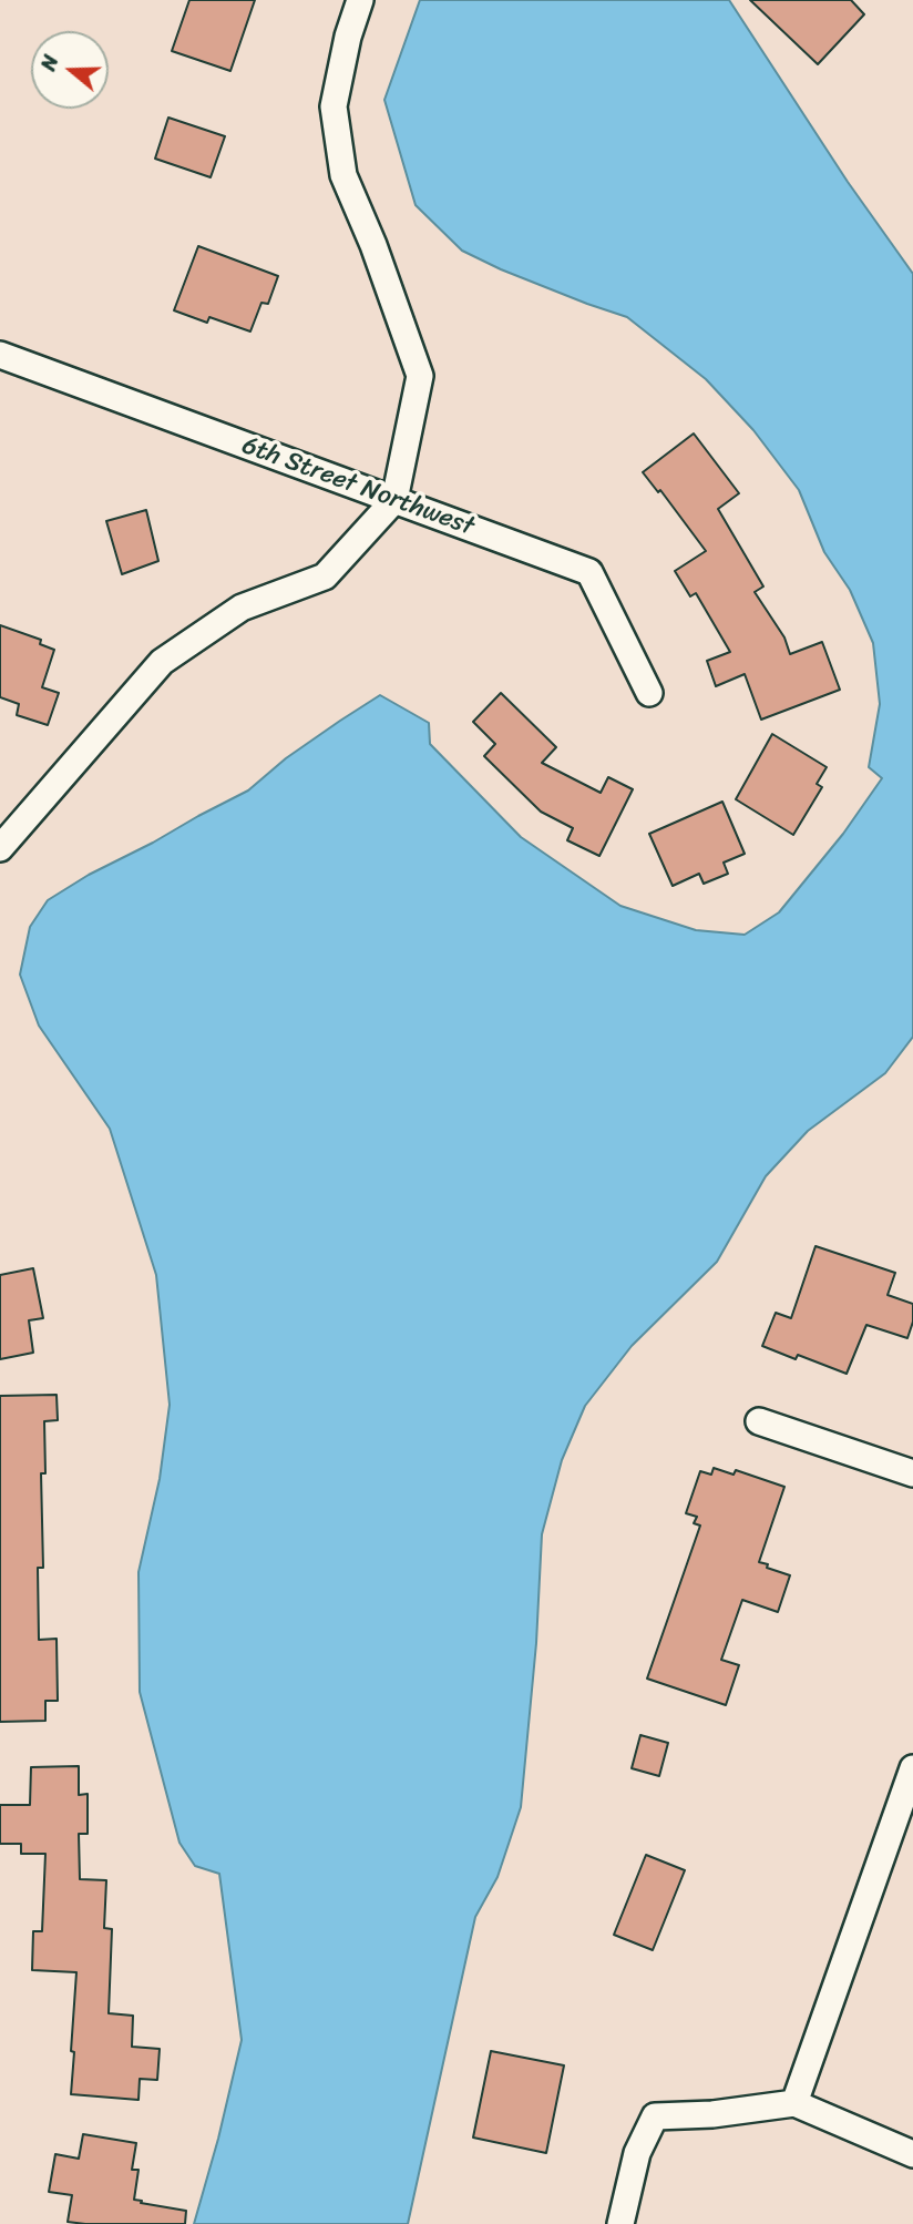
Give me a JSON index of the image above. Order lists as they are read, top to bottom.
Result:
{
  "streets": {
    "street": ["6th Street Northwest"]
  },
  "north": "left"
}
